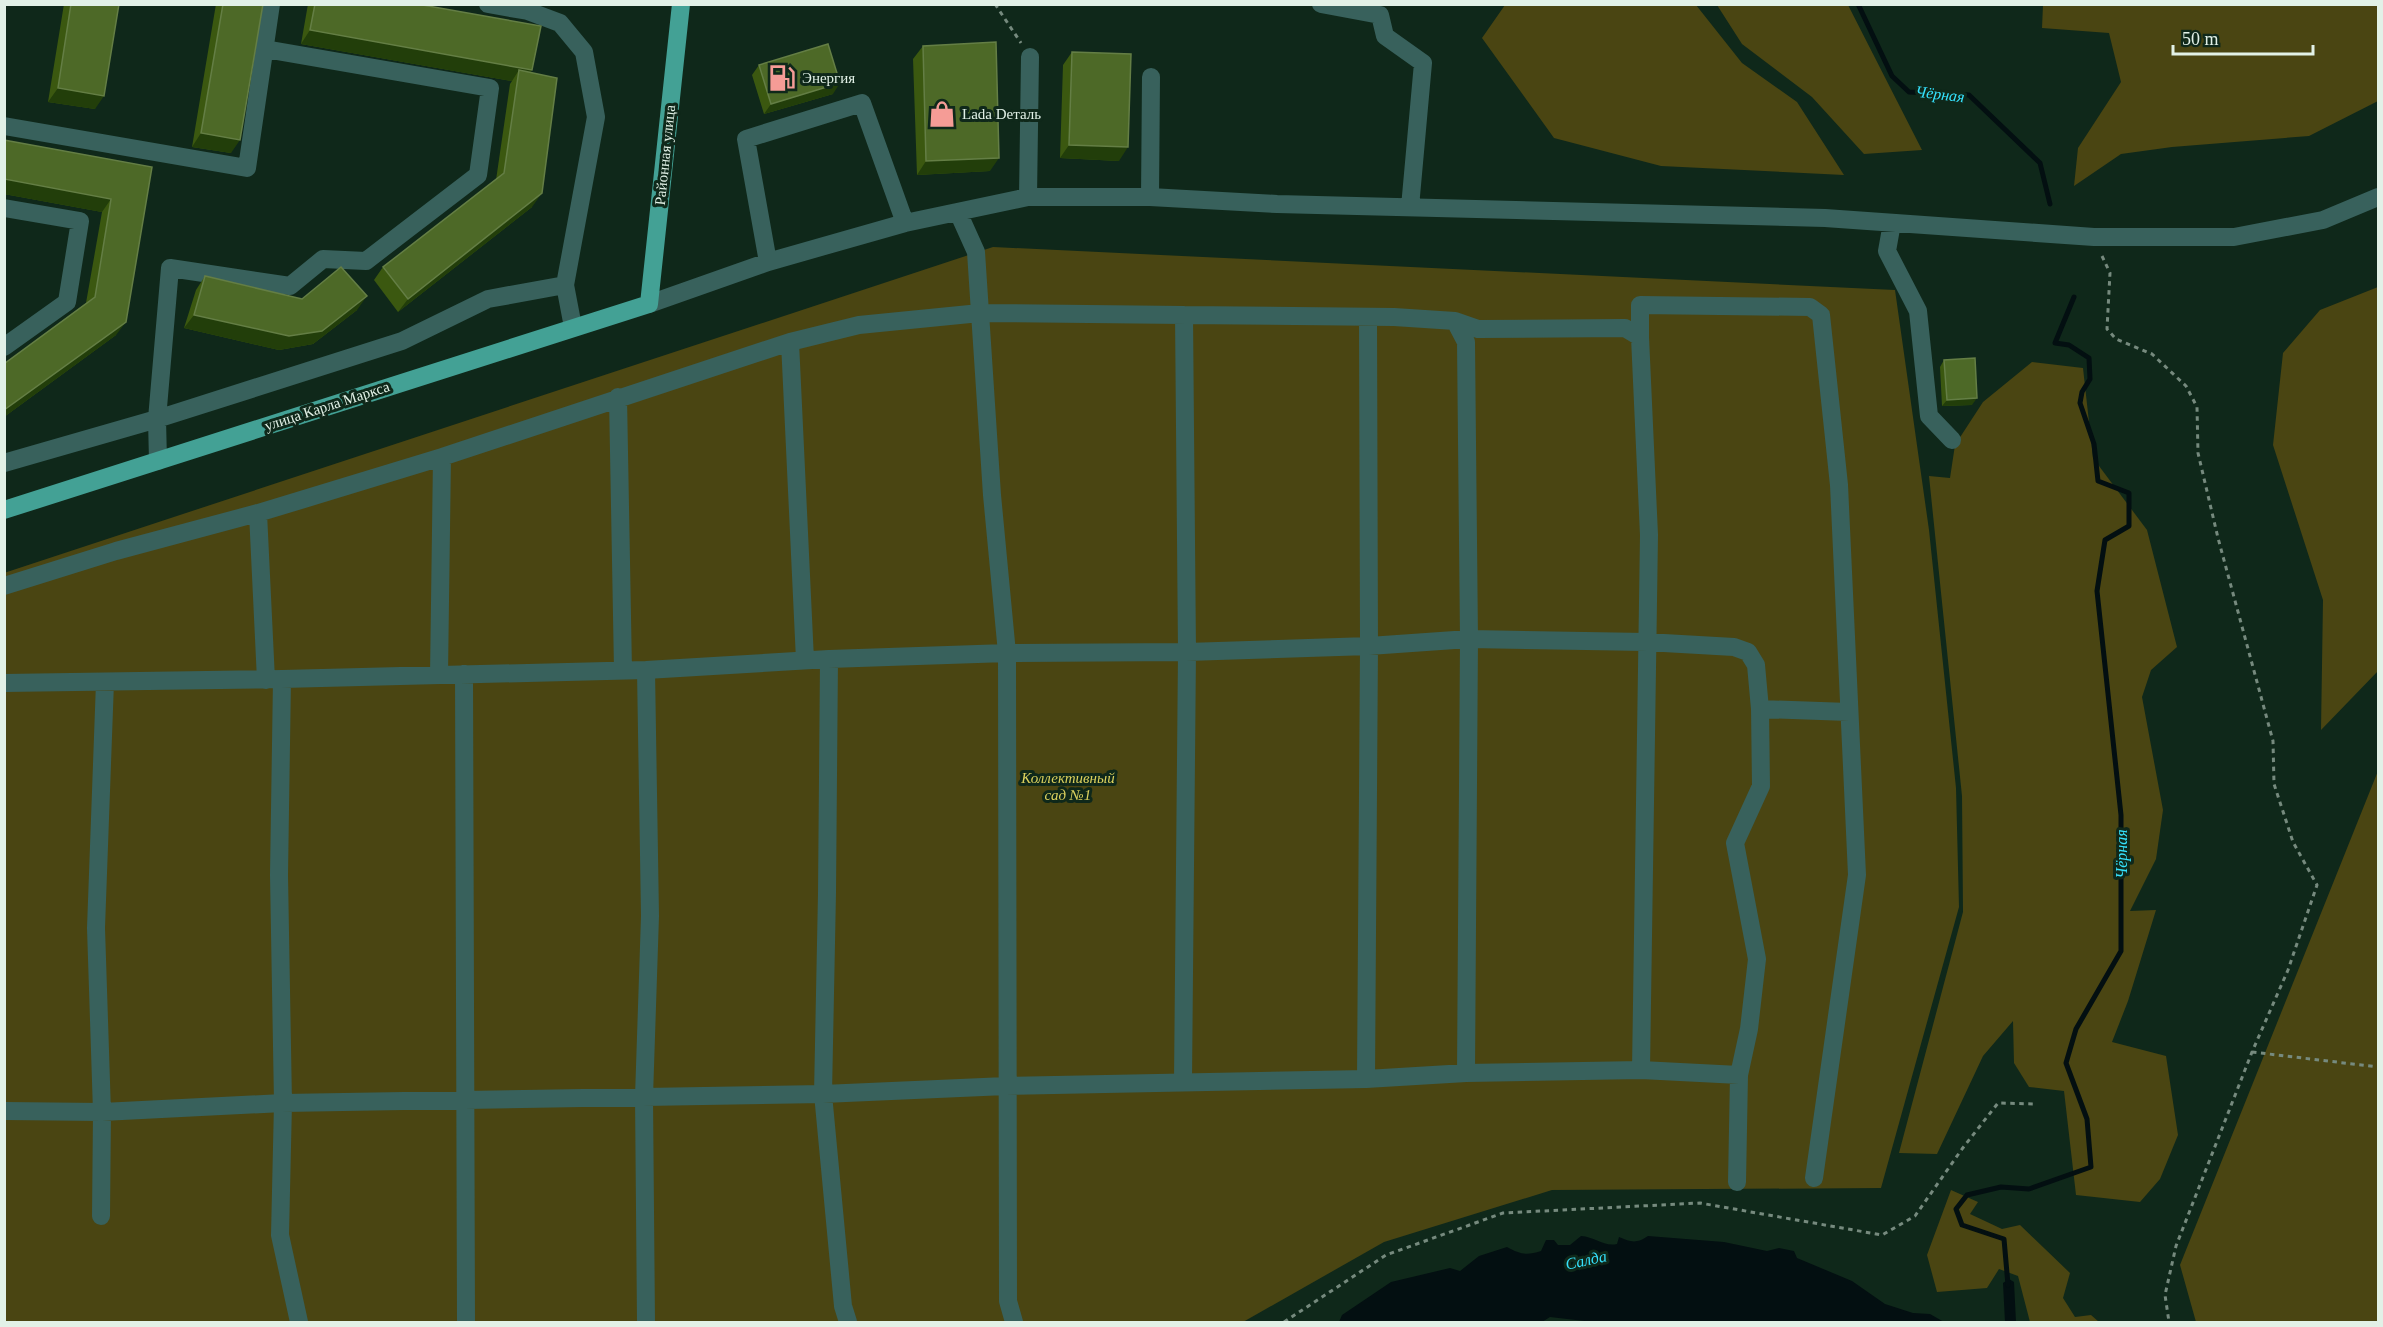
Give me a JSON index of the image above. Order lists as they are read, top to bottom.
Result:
{
  "streets": {
    "main road": ["Районная улица", "улица Карла Маркса"]
  },
  "crossings": [
    ["Районная улица", "улица Карла Маркса"]
  ],
  "water": ["Чёрная", "Салда"],
  "parks": ["Коллективный сад №1"],
  "places": {
    "fuel station": ["Энергия"],
    "shop": ["Lada Dеталь"]
  },
  "scale_bar": "50 m"
}
